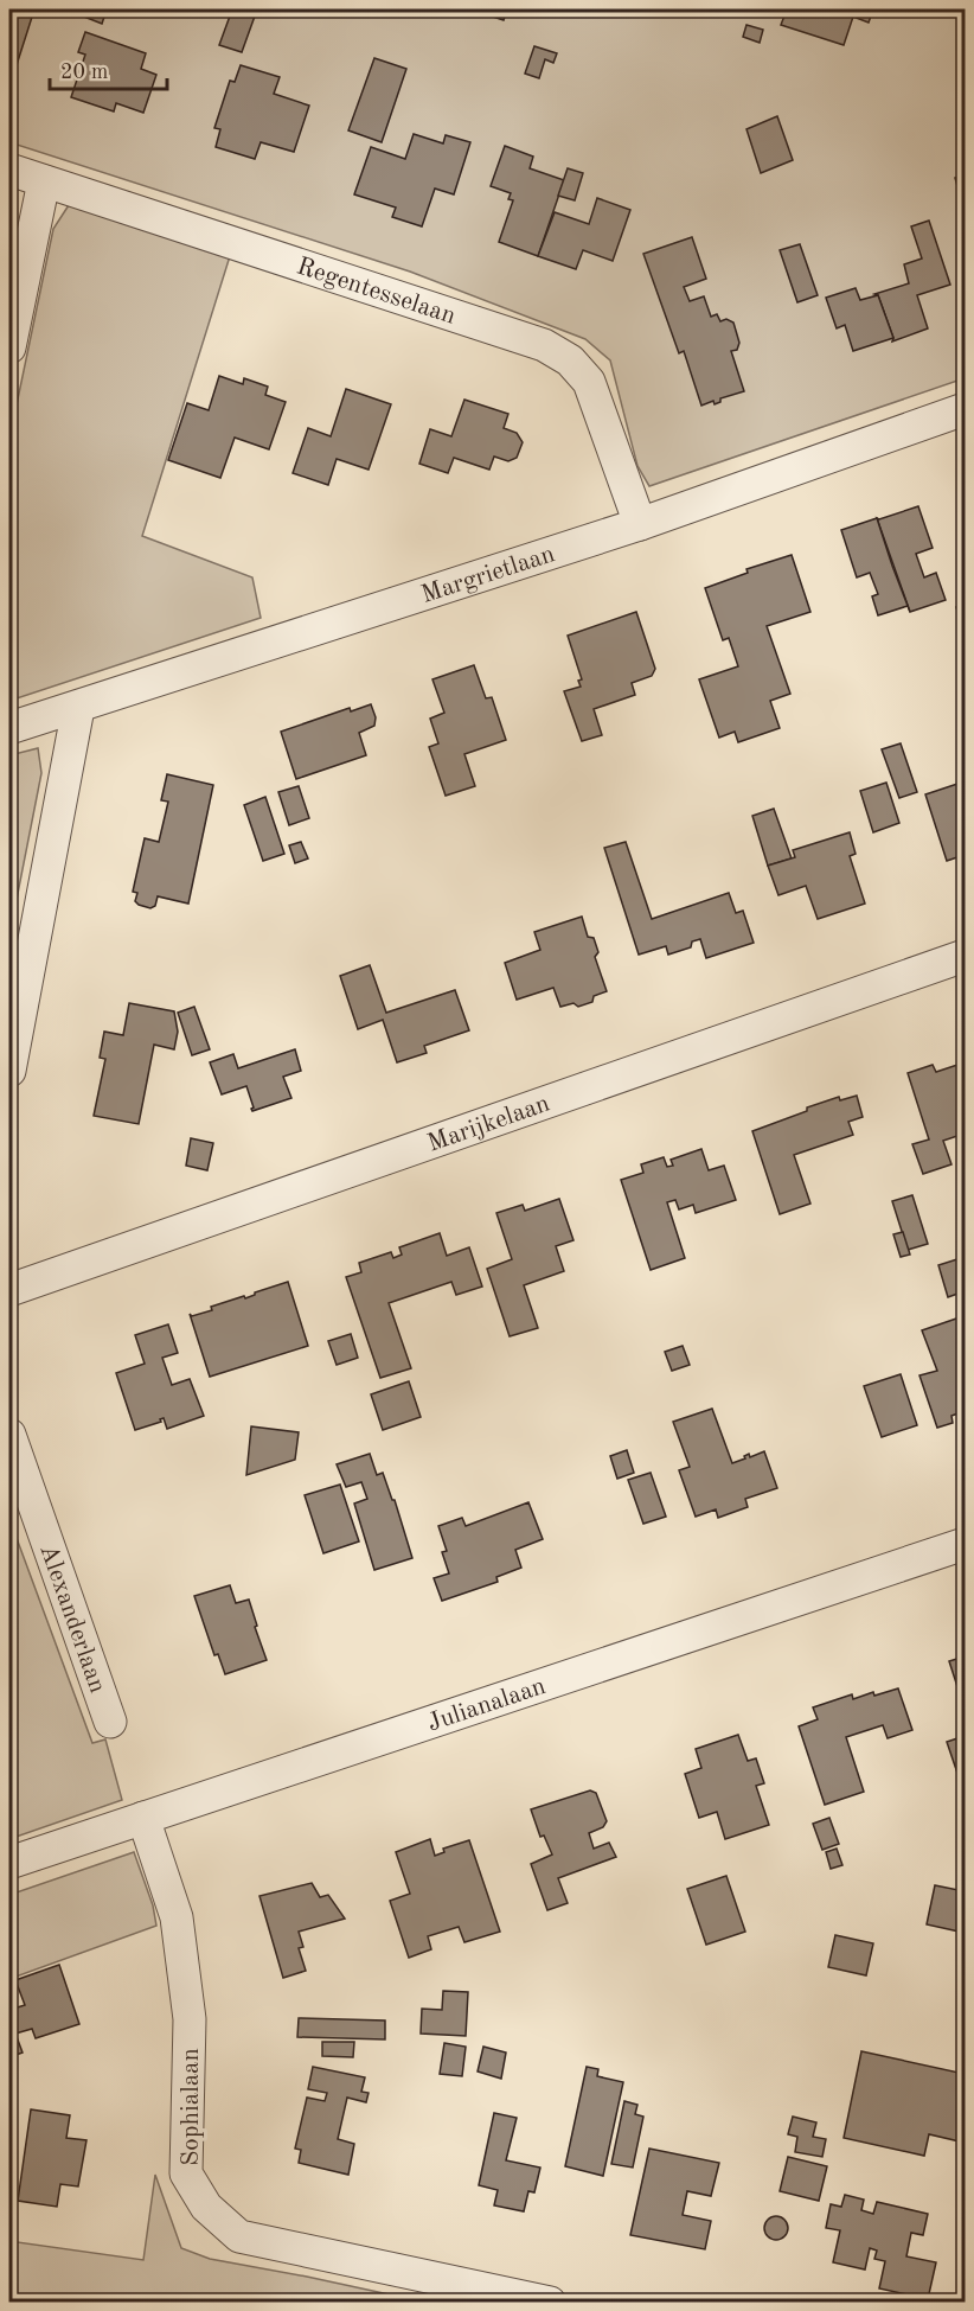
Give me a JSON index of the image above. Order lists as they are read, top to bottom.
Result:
{
  "streets": {
    "street": [
      "Regentesselaan",
      "Margrietlaan",
      "Marijkelaan",
      "Alexanderlaan",
      "Julianalaan",
      "Sophialaan"
    ]
  },
  "crossings": [
    ["Regentesselaan", "Margrietlaan"],
    ["Julianalaan", "Sophialaan"]
  ],
  "scale_bar": "20 m"
}
